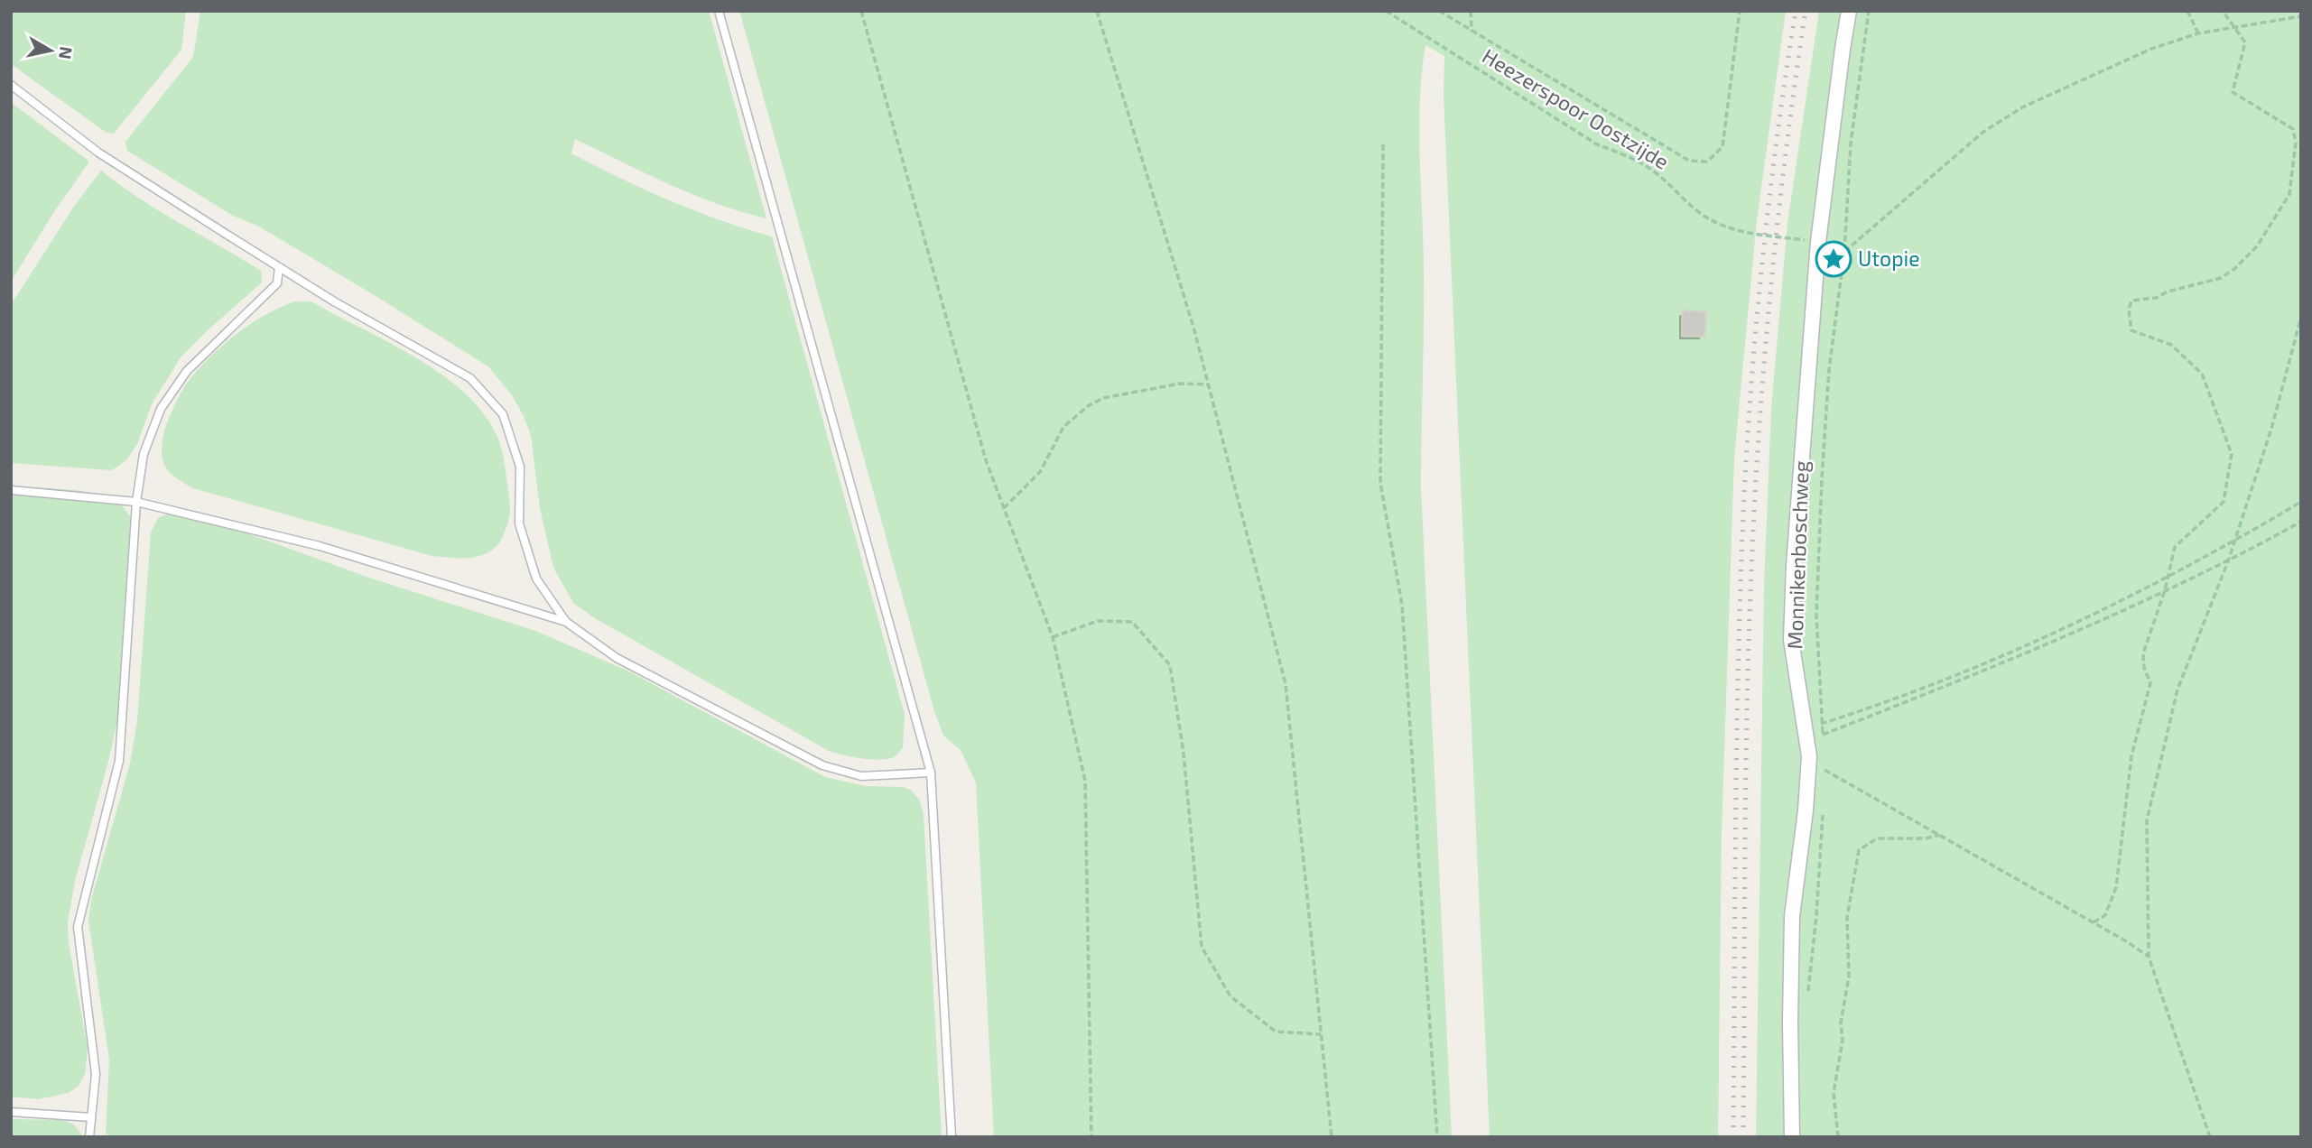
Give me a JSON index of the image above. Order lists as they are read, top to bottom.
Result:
{
  "streets": {
    "street": ["Monnikenboschweg"],
    "path": ["Heezerspoor Oostzijde"]
  },
  "crossings": [
    ["Heezerspoor Oostzijde", "Monnikenboschweg"]
  ],
  "places": {
    "place": ["Utopie"]
  },
  "north": "right"
}
